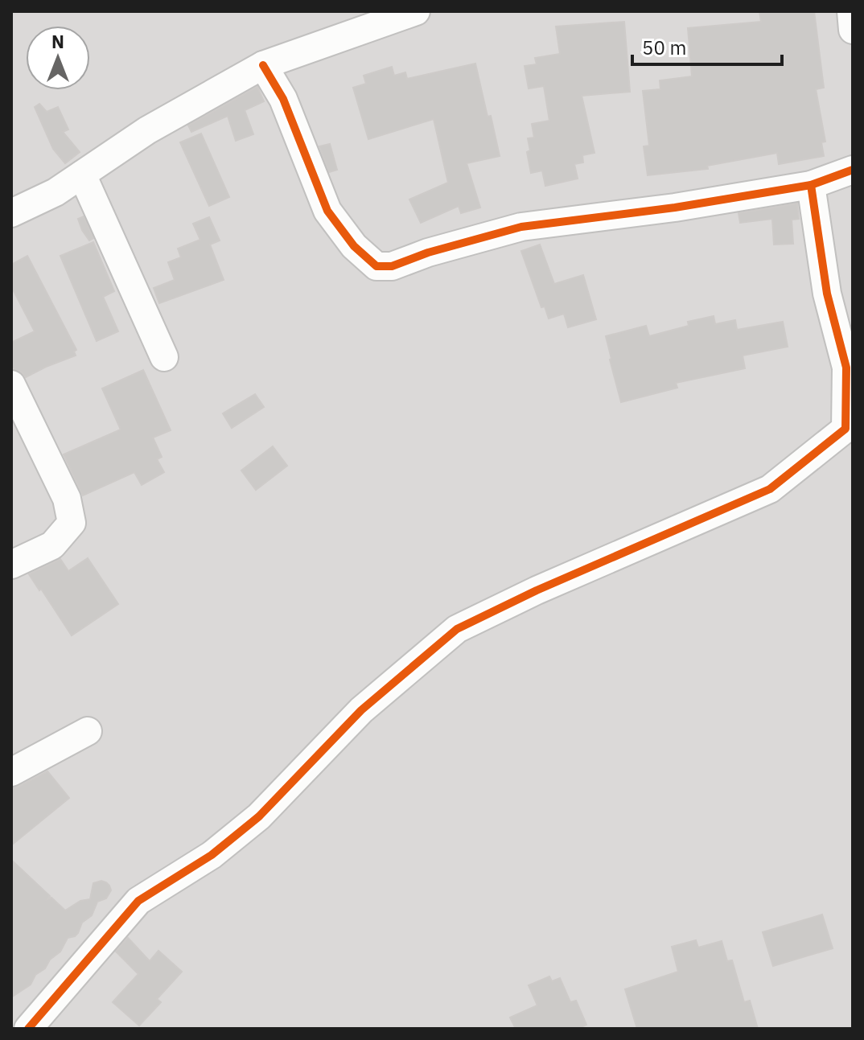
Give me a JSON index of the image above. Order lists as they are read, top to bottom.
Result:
{
  "scale_bar": "50 m",
  "north": "top"
}
